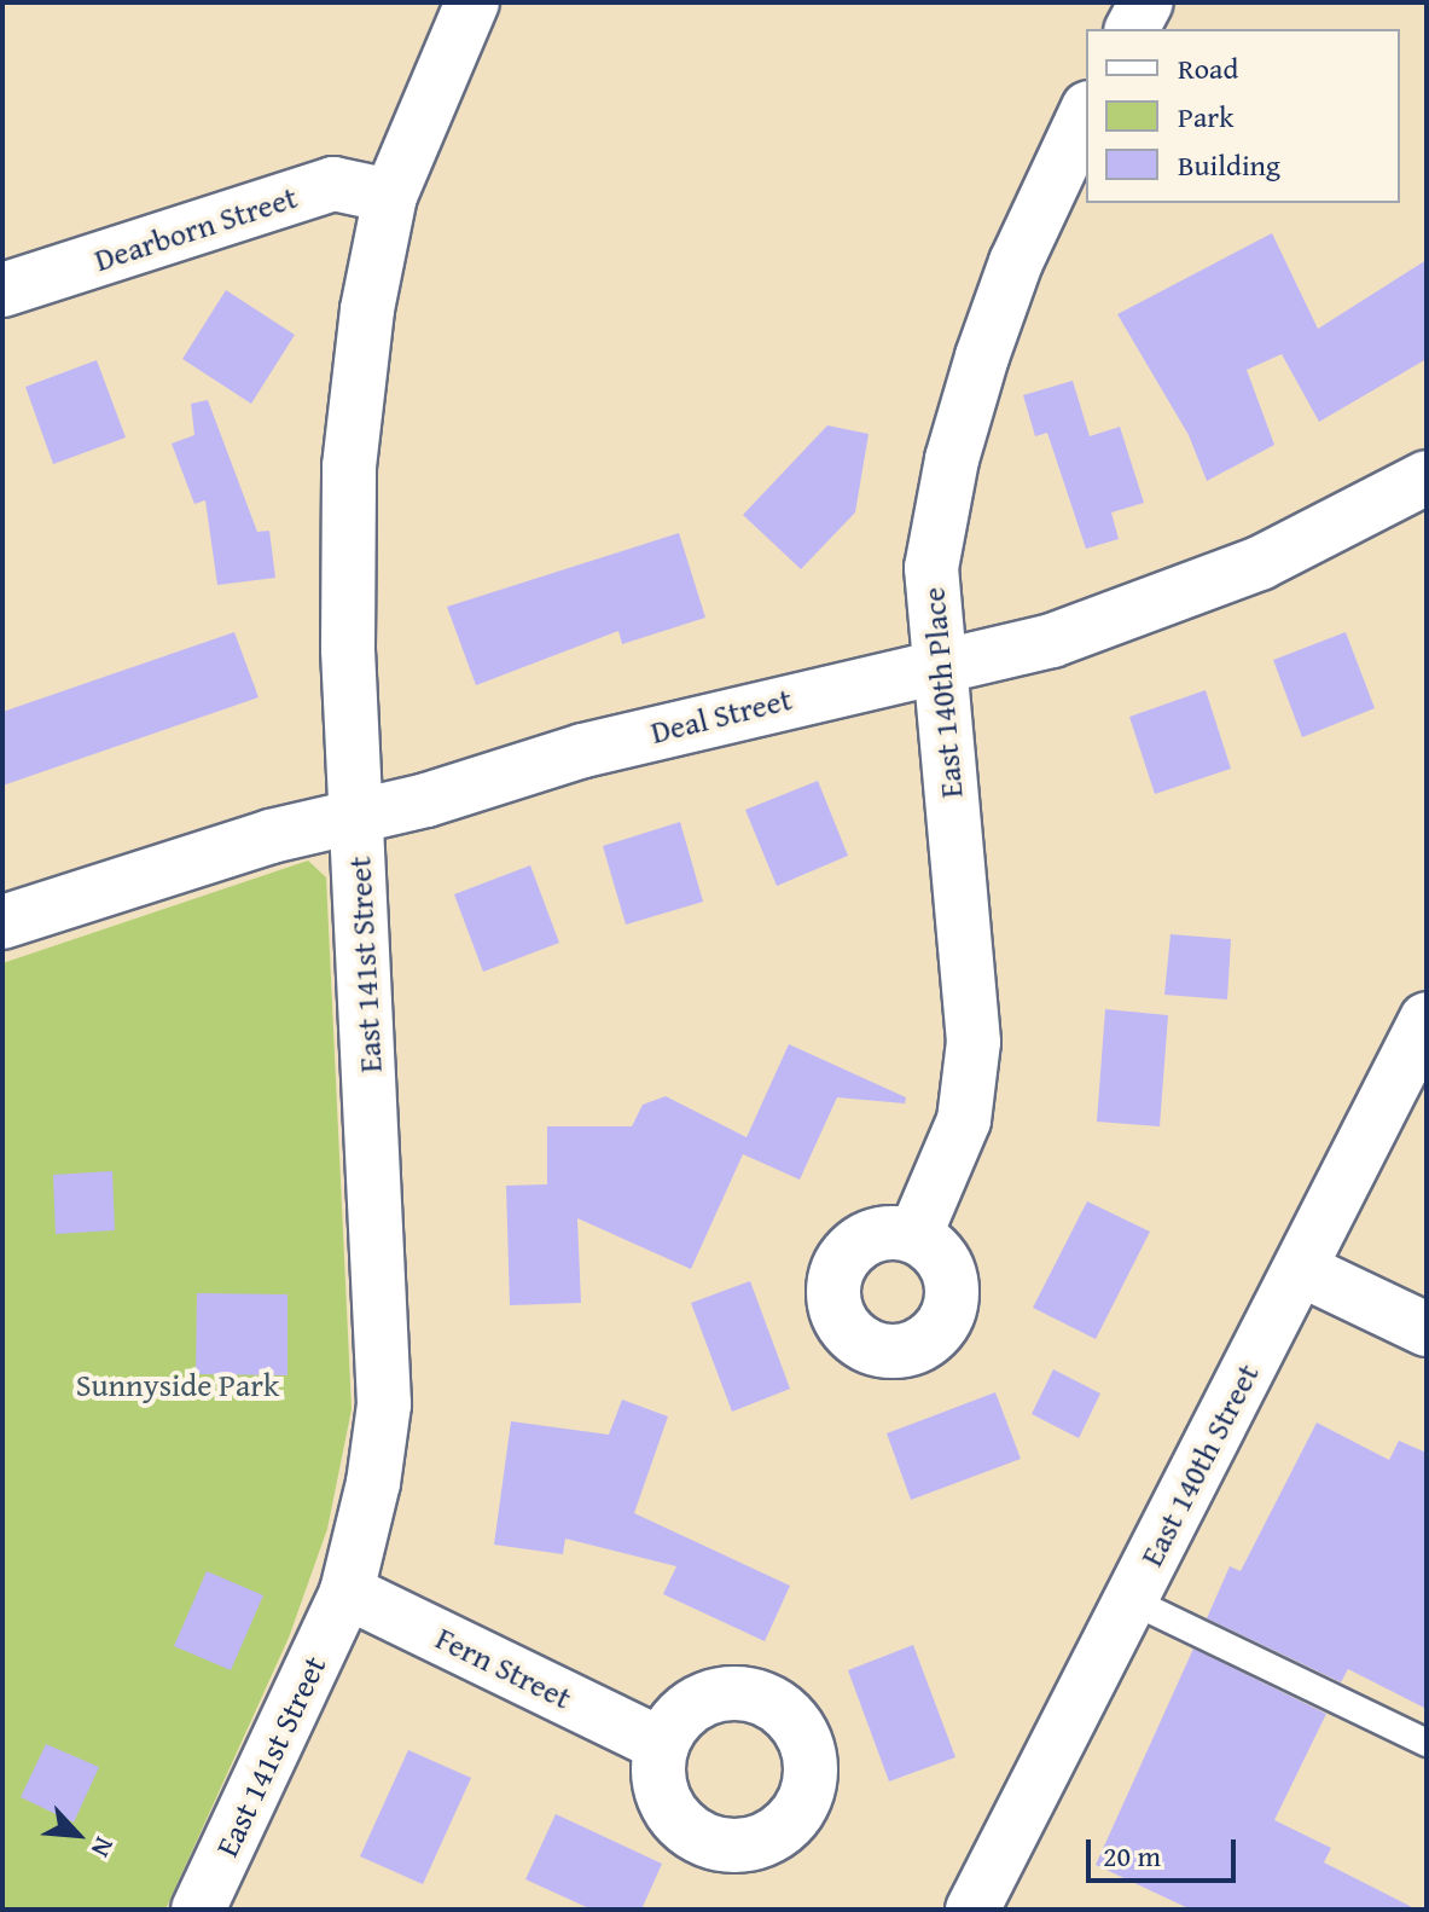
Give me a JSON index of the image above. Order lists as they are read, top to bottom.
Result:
{
  "streets": {
    "street": [
      "Dearborn Street",
      "East 140th Place",
      "Deal Street",
      "East 141st Street",
      "East 140th Street",
      "Fern Street"
    ]
  },
  "crossings": [
    ["Dearborn Street", "East 141st Street"],
    ["East 140th Place", "Deal Street"],
    ["Deal Street", "East 141st Street"],
    ["East 141st Street", "Fern Street"]
  ],
  "parks": ["Sunnyside Park"],
  "legend": ["Road", "Park", "Building"],
  "scale_bar": "20 m",
  "north": "bottom right"
}
